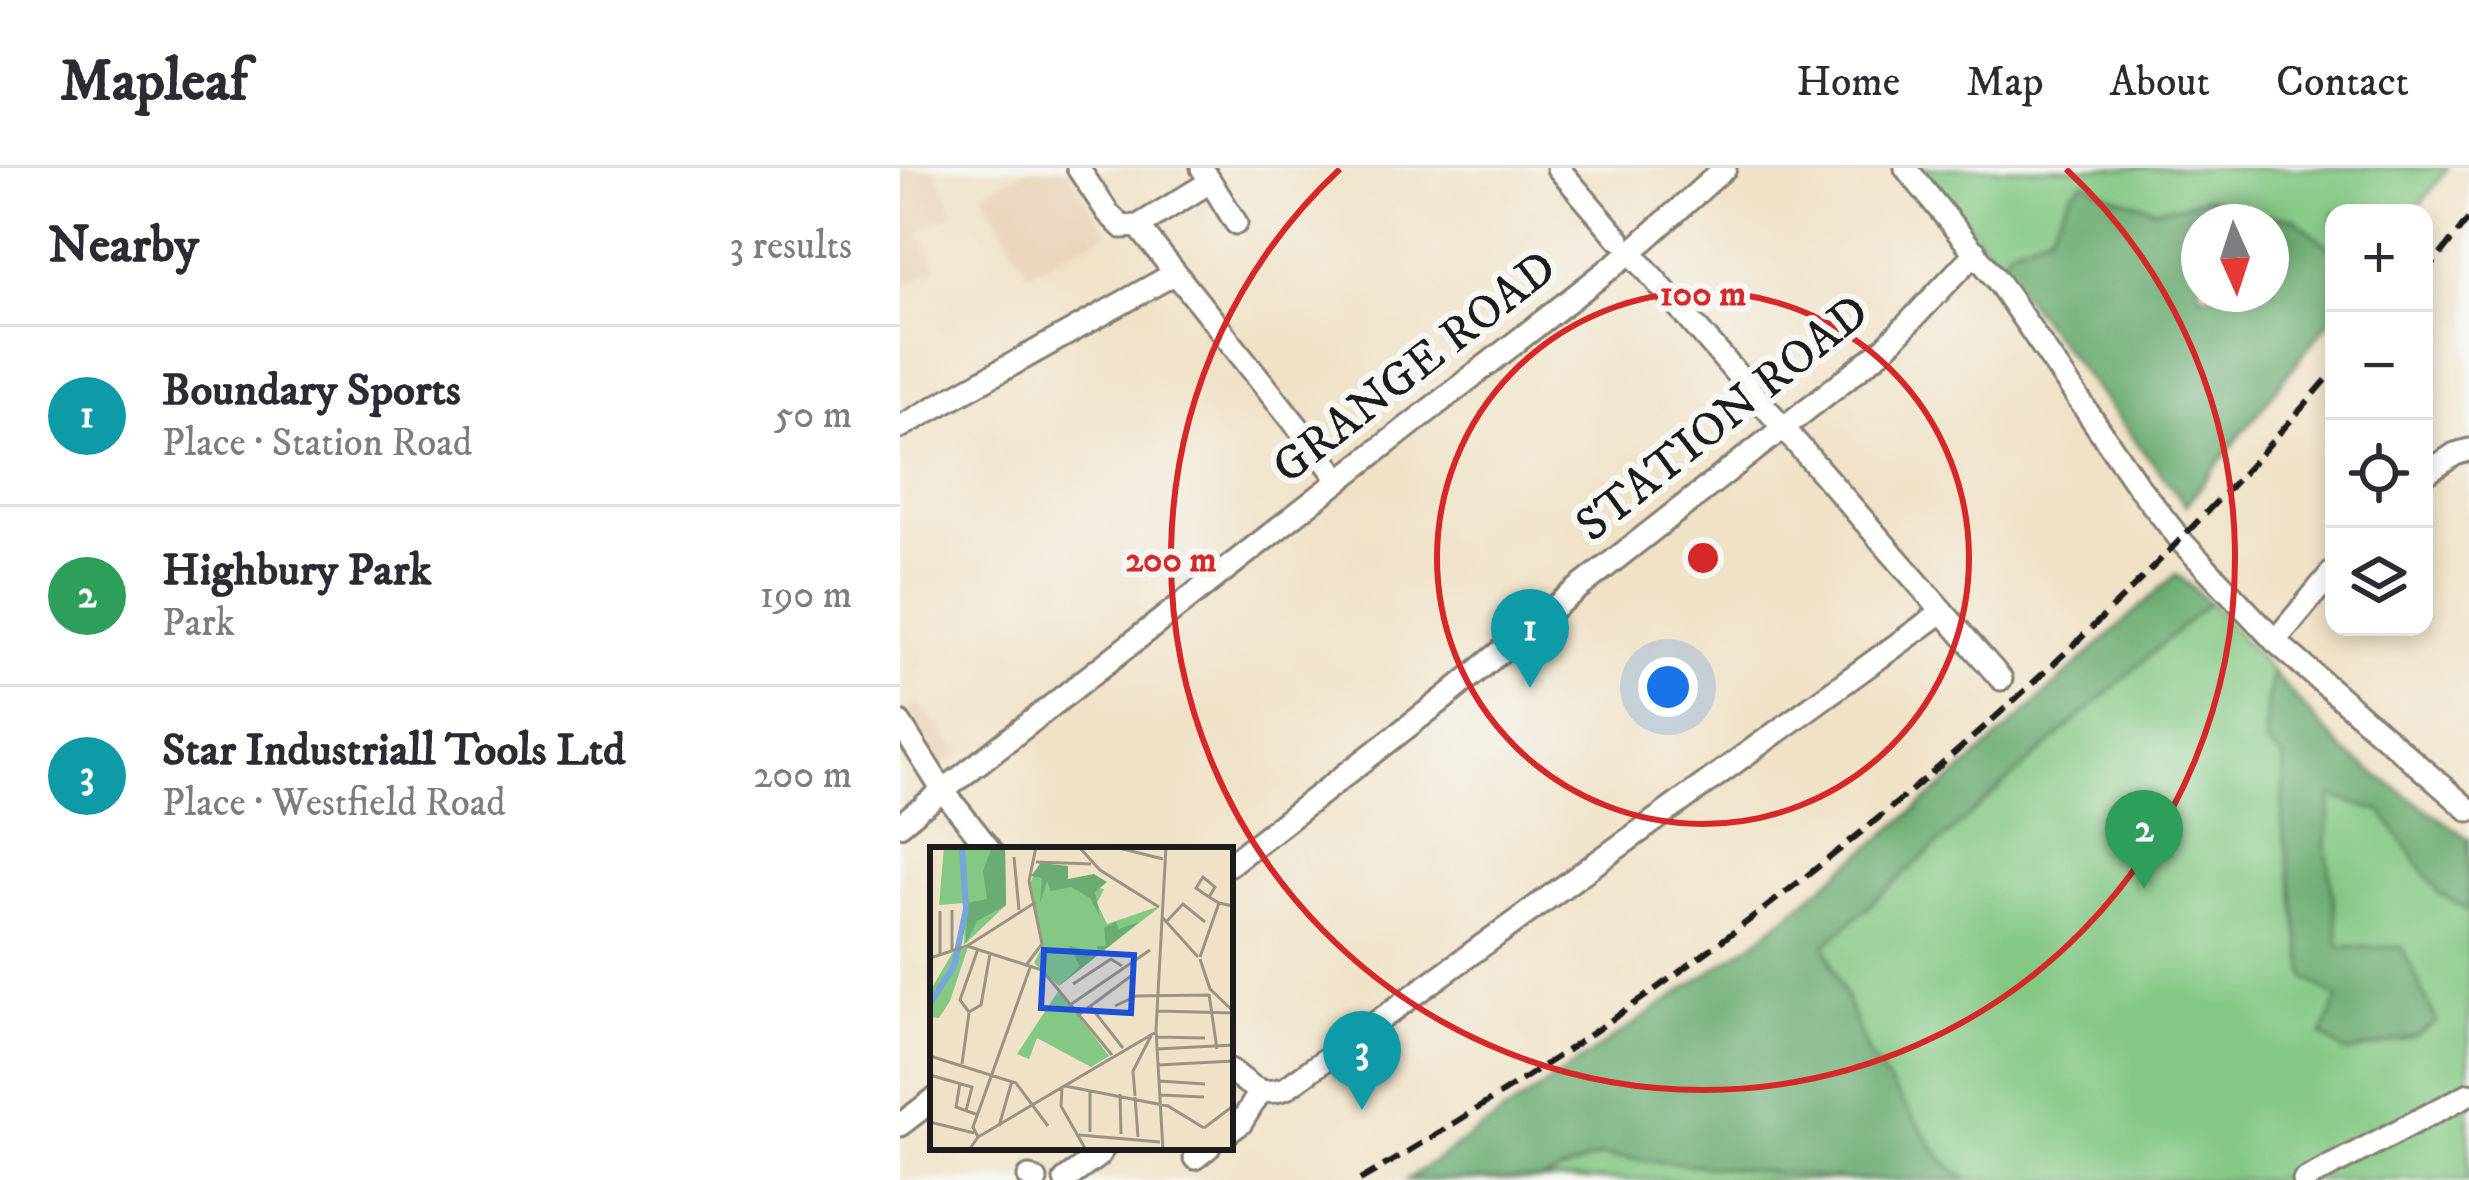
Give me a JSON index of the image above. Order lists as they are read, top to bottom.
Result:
{
  "streets": {
    "street": ["GRANGE ROAD", "STATION ROAD"]
  },
  "north": "bottom",
  "page": {
    "header": "Mapleaf",
    "nav": [
      "Home",
      "Map",
      "About",
      "Contact"
    ],
    "heading": ["Nearby", "3 results"],
    "map_buttons": ["+", "−"],
    "list": [
      {
        "mark": "1",
        "name": "Boundary Sports",
        "note": "Place · Station Road",
        "value": "50 m"
      },
      {
        "mark": "2",
        "name": "Highbury Park",
        "note": "Park",
        "value": "190 m"
      },
      {
        "mark": "3",
        "name": "Star Industriall Tools Ltd",
        "note": "Place · Westfield Road",
        "value": "200 m"
      }
    ],
    "pins": ["1", "2", "3"]
  },
  "rings": ["100 m", "200 m"]
}
